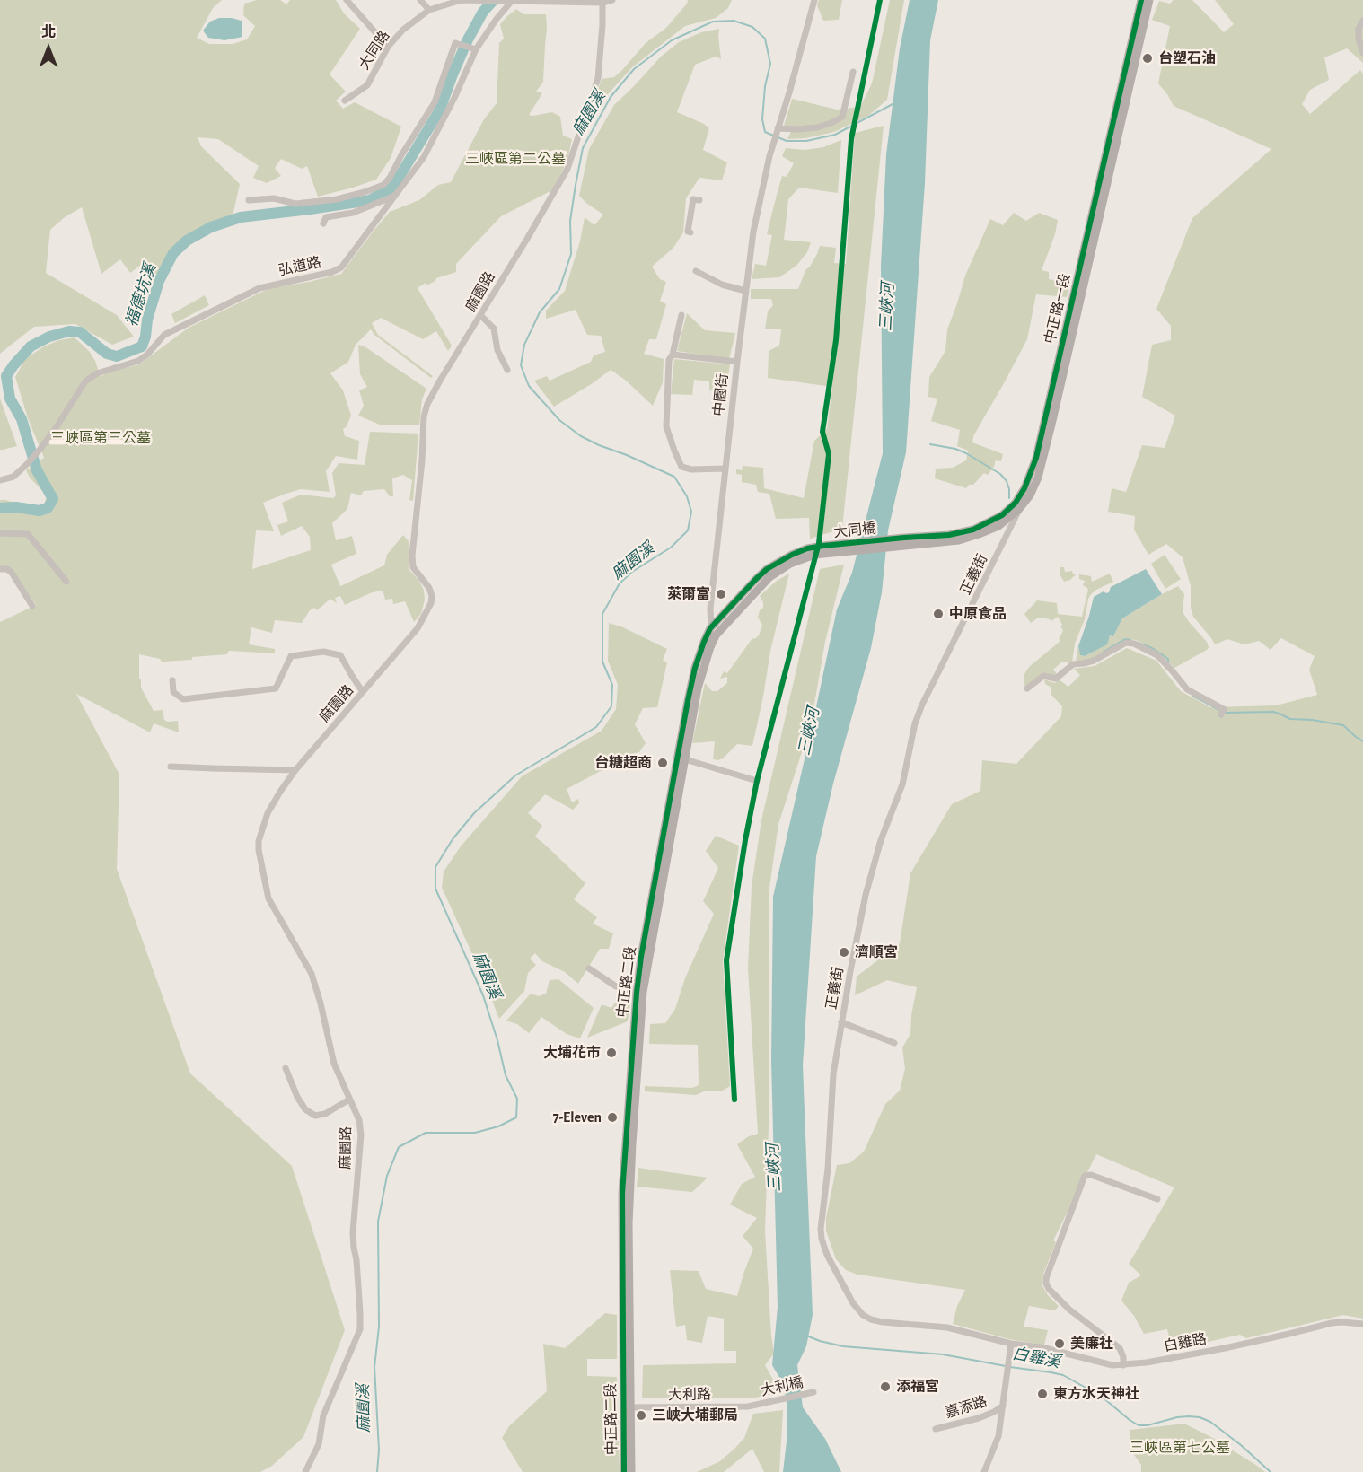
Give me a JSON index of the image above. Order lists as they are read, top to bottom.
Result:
{
  "streets": {
    "main road": ["中正路一段", "大同橋", "中正路二段"],
    "street": [
      "大同路",
      "弘道路",
      "麻園路",
      "中園街",
      "正義街",
      "白雞路",
      "大利橋",
      "大利路",
      "嘉添路"
    ]
  },
  "crossings": [
    ["中正路一段", "大同橋"],
    ["中正路一段", "正義街"],
    ["中園街", "中正路二段"],
    ["大同橋", "中正路二段"],
    ["正義街", "白雞路"],
    ["中正路二段", "大利路"],
    ["大利橋", "大利路"]
  ],
  "water": [
    "麻園溪",
    "福德坑溪",
    "三峽河",
    "白雞溪"
  ],
  "parks": ["三峽區第二公墓", "三峽區第三公墓", "三峽區第七公墓"],
  "places": [
    "台塑石油",
    "萊爾富",
    "中原食品",
    "台糖超商",
    "濟順宮",
    "大埔花市",
    "7-Eleven",
    "美廉社",
    "添福宮",
    "東方水天神社",
    "三峽大埔郵局"
  ],
  "north": "top"
}
